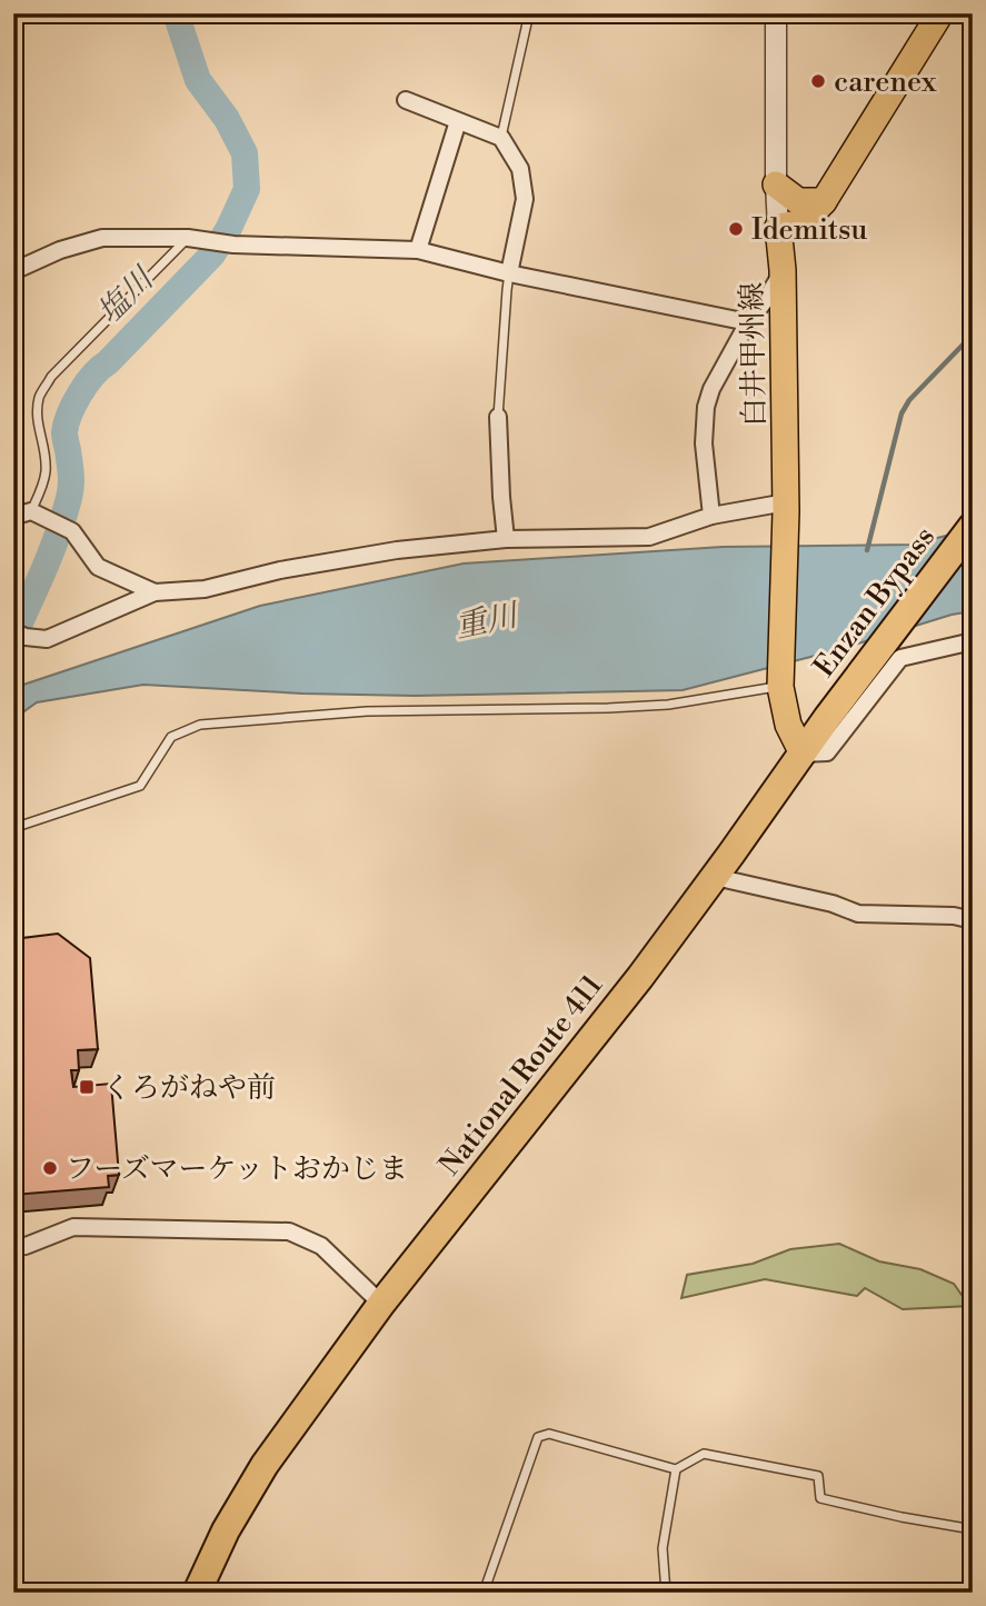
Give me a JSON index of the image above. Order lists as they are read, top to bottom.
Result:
{
  "streets": {
    "highway": ["Enzan Bypass", "National Route 411"],
    "main road": ["白井甲州線"]
  },
  "crossings": [
    ["白井甲州線", "National Route 411"],
    ["Enzan Bypass", "National Route 411"]
  ],
  "water": ["塩川", "重川"],
  "places": {
    "other": ["carenex", "Idemitsu", "フーズマーケットおかじま"],
    "transit": ["くろがねや前"]
  }
}
